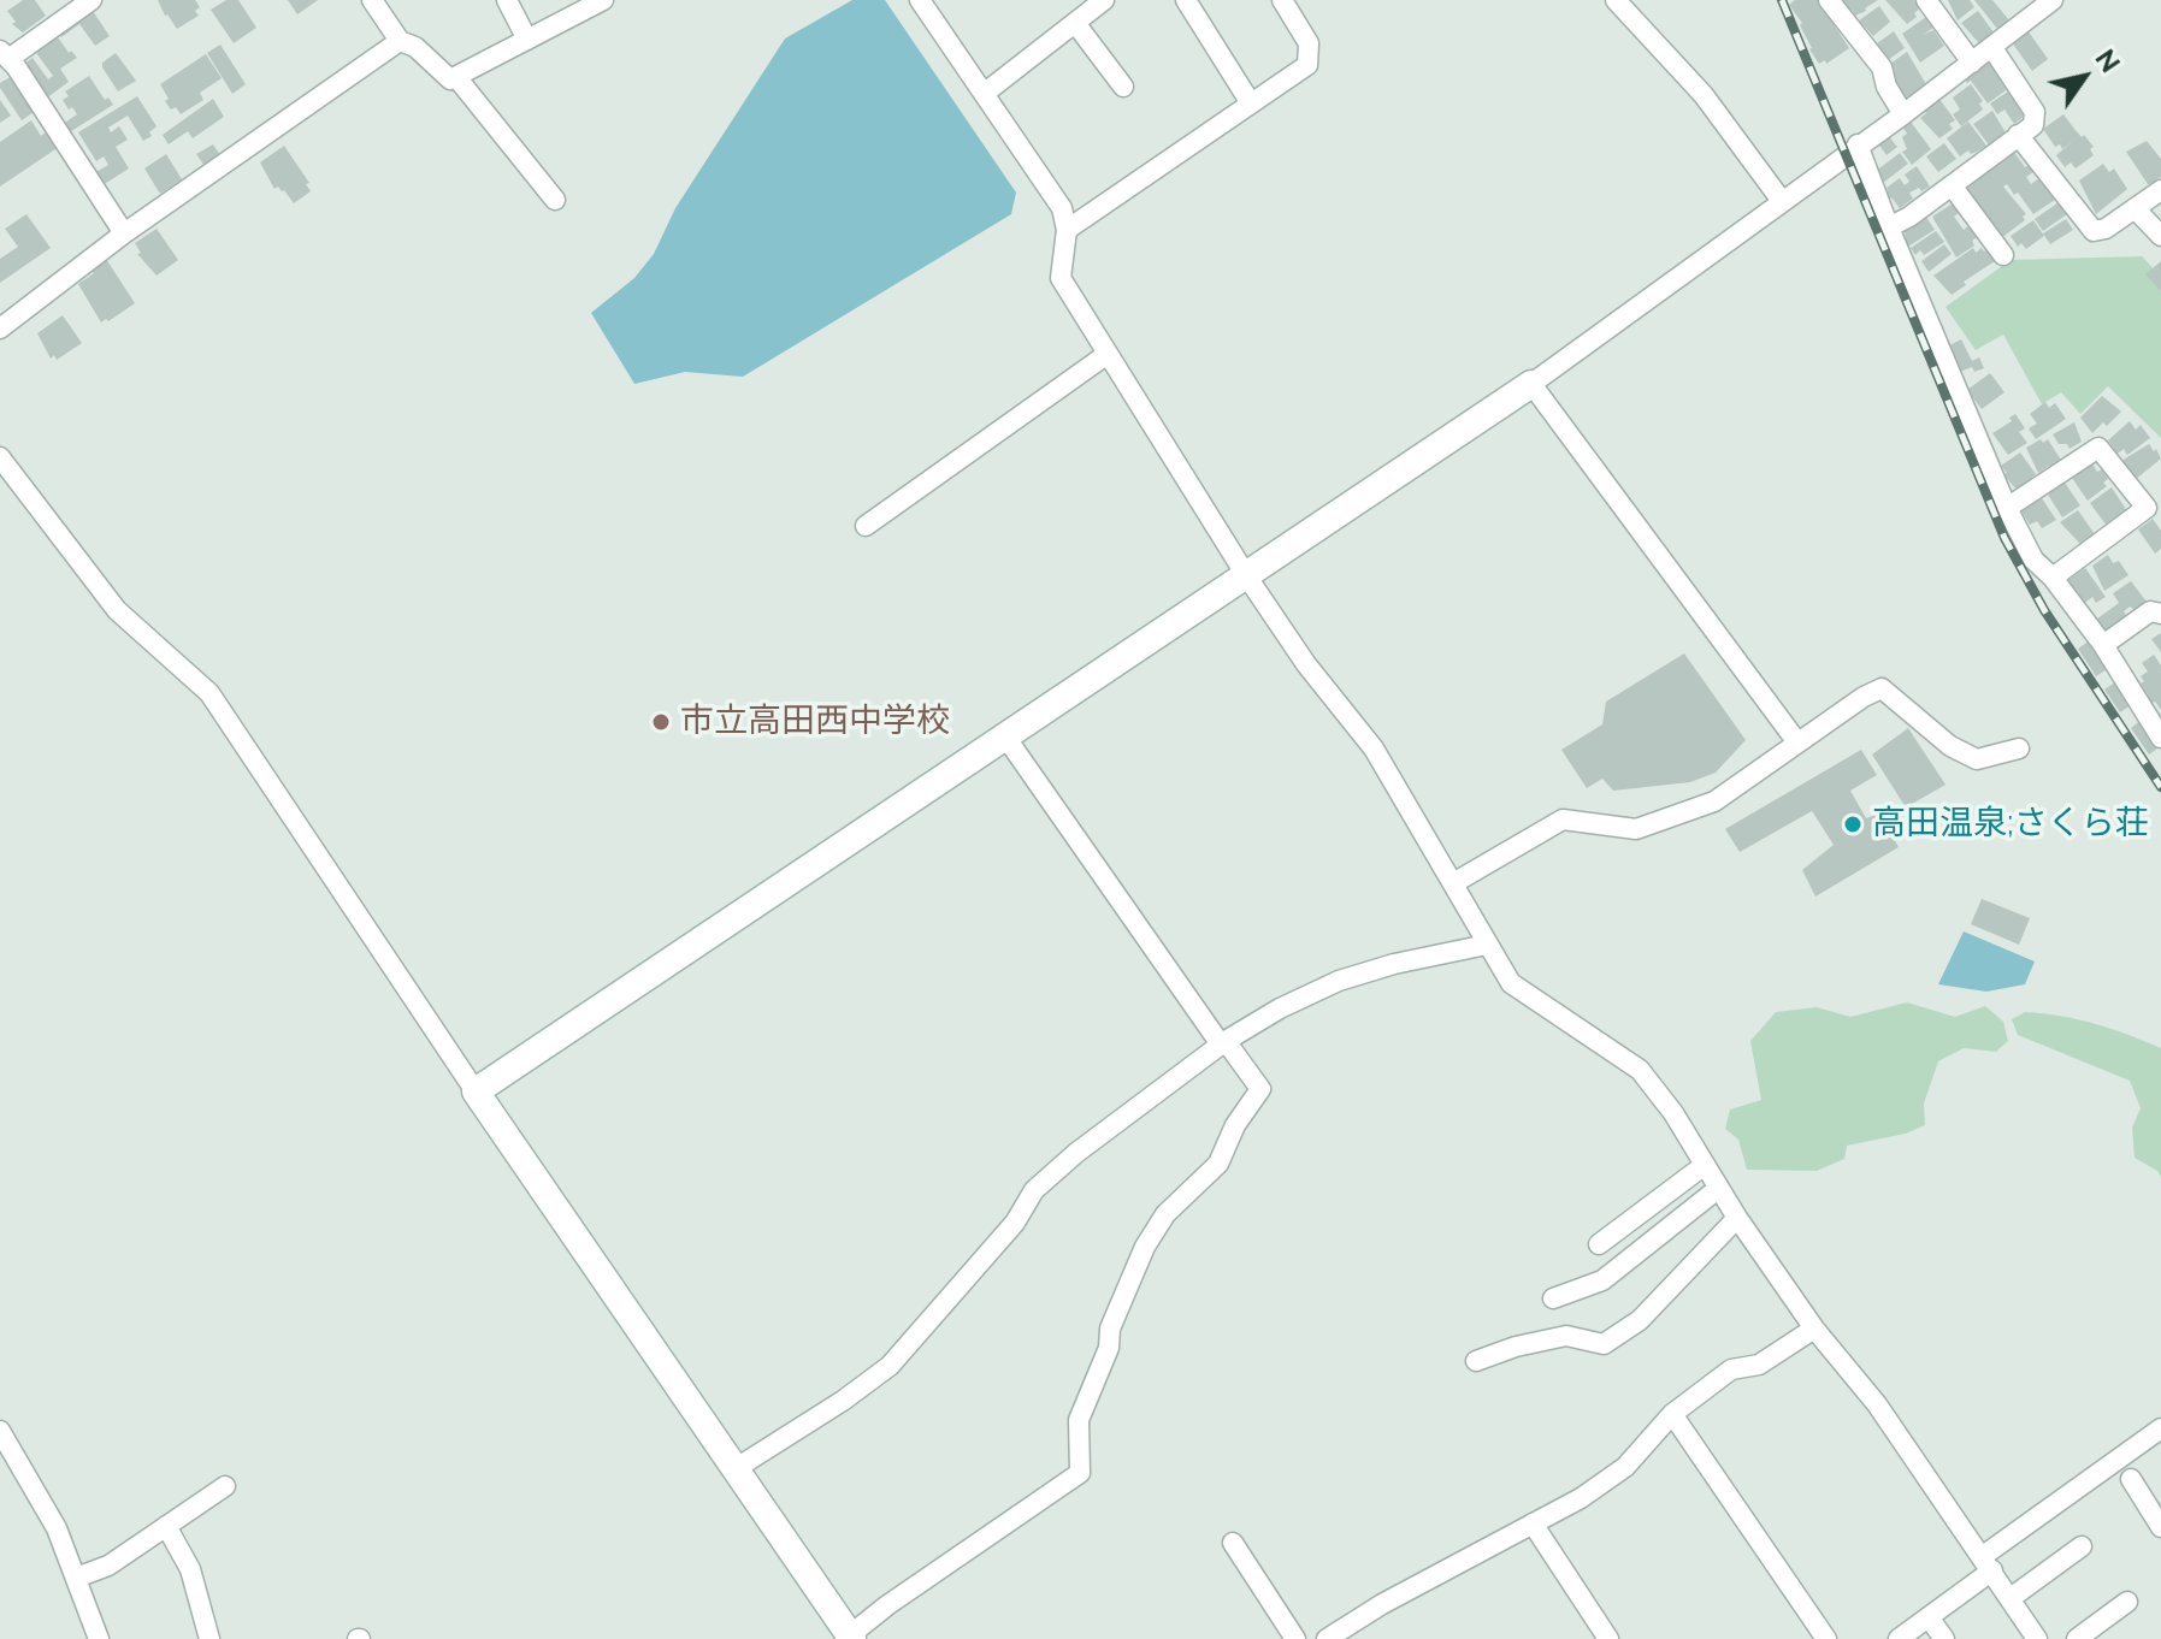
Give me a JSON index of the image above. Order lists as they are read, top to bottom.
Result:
{
  "places": ["市立高田西中学校", "高田温泉;さくら荘"],
  "north": "top right"
}
